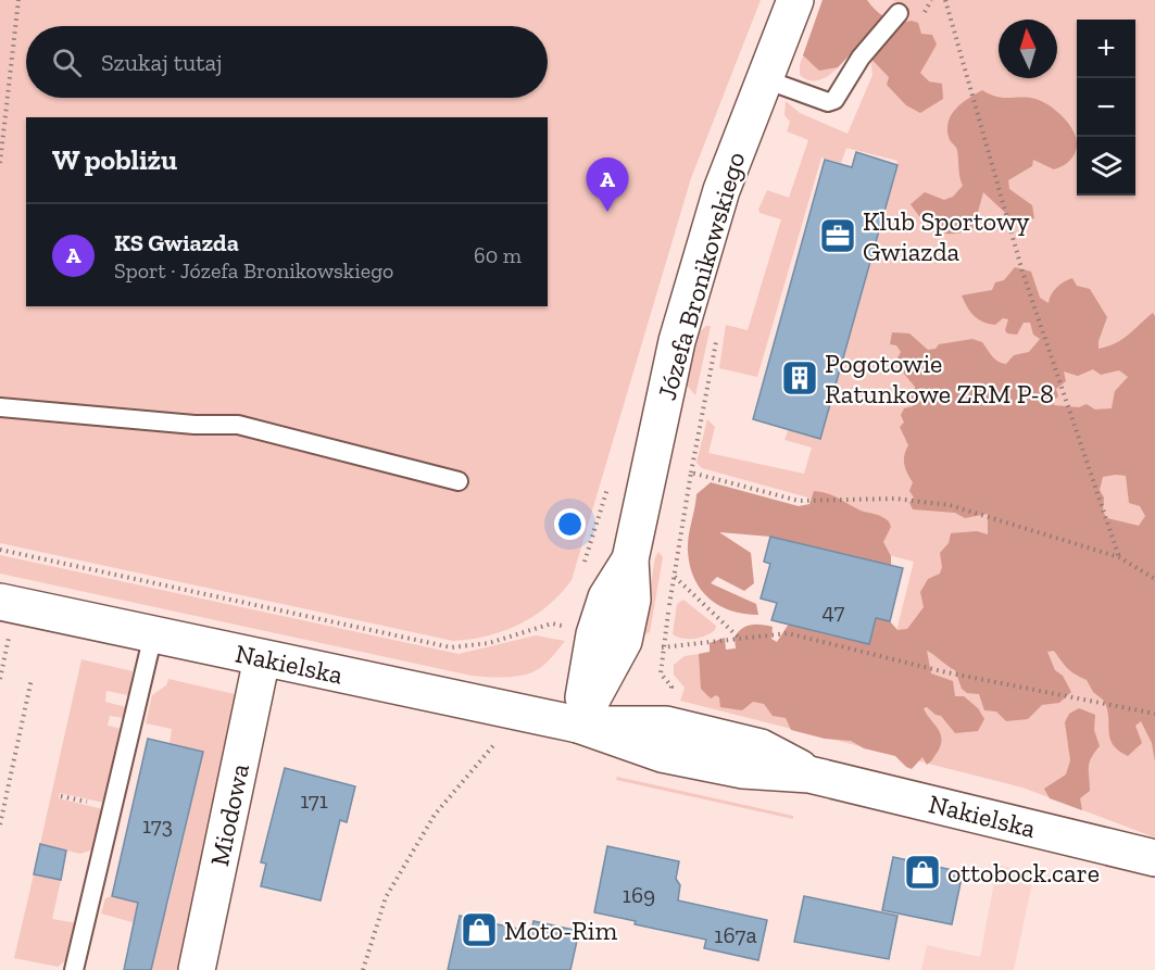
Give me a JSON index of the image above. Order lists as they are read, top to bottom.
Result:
{
  "streets": {
    "main road": ["Józefa Bronikowskiego", "Nakielska", "Miodowa"]
  },
  "crossings": [
    ["Józefa Bronikowskiego", "Nakielska"],
    ["Nakielska", "Miodowa"]
  ],
  "places": {
    "office": ["Klub Sportowy Gwiazda"],
    "building": ["Pogotowie Ratunkowe ZRM P-8"],
    "shop": ["ottobock.care", "Moto-Rim"]
  },
  "house_numbers": [
    "47",
    "171",
    "173",
    "169",
    "167a"
  ],
  "north": "top",
  "page": {
    "map_buttons": ["+", "−"],
    "search": "Szukaj tutaj",
    "heading": "W pobliżu",
    "pins": "A",
    "list": [
      {
        "mark": "A",
        "name": "KS Gwiazda",
        "note": "Sport · Józefa Bronikowskiego",
        "value": "60 m"
      }
    ]
  }
}
